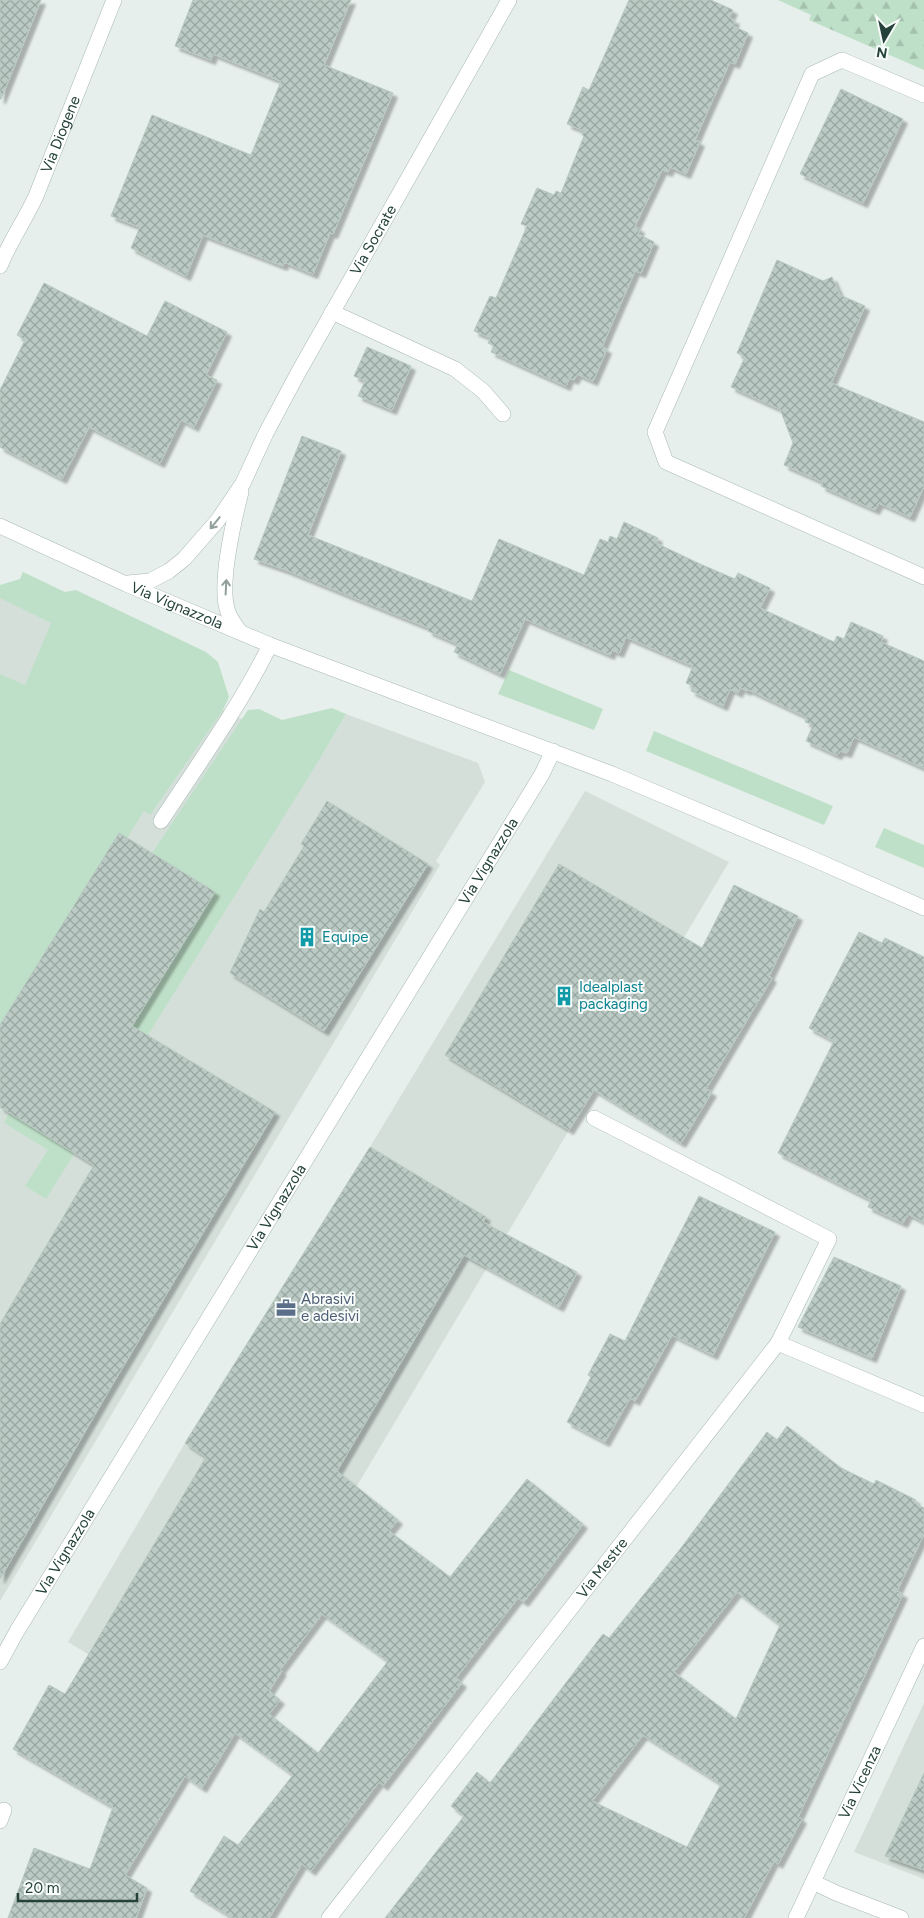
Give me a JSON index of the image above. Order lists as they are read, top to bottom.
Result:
{
  "streets": {
    "street": [
      "Via Diogene",
      "Via Socrate",
      "Via Vignazzola",
      "Via Mestre",
      "Via Vicenza"
    ]
  },
  "crossings": [
    ["Via Socrate", "Via Vignazzola"]
  ],
  "places": {
    "building": ["Equipe", "Idealplast packaging"],
    "office": ["Abrasivi e adesivi"]
  },
  "scale_bar": "20 m",
  "north": "bottom"
}
